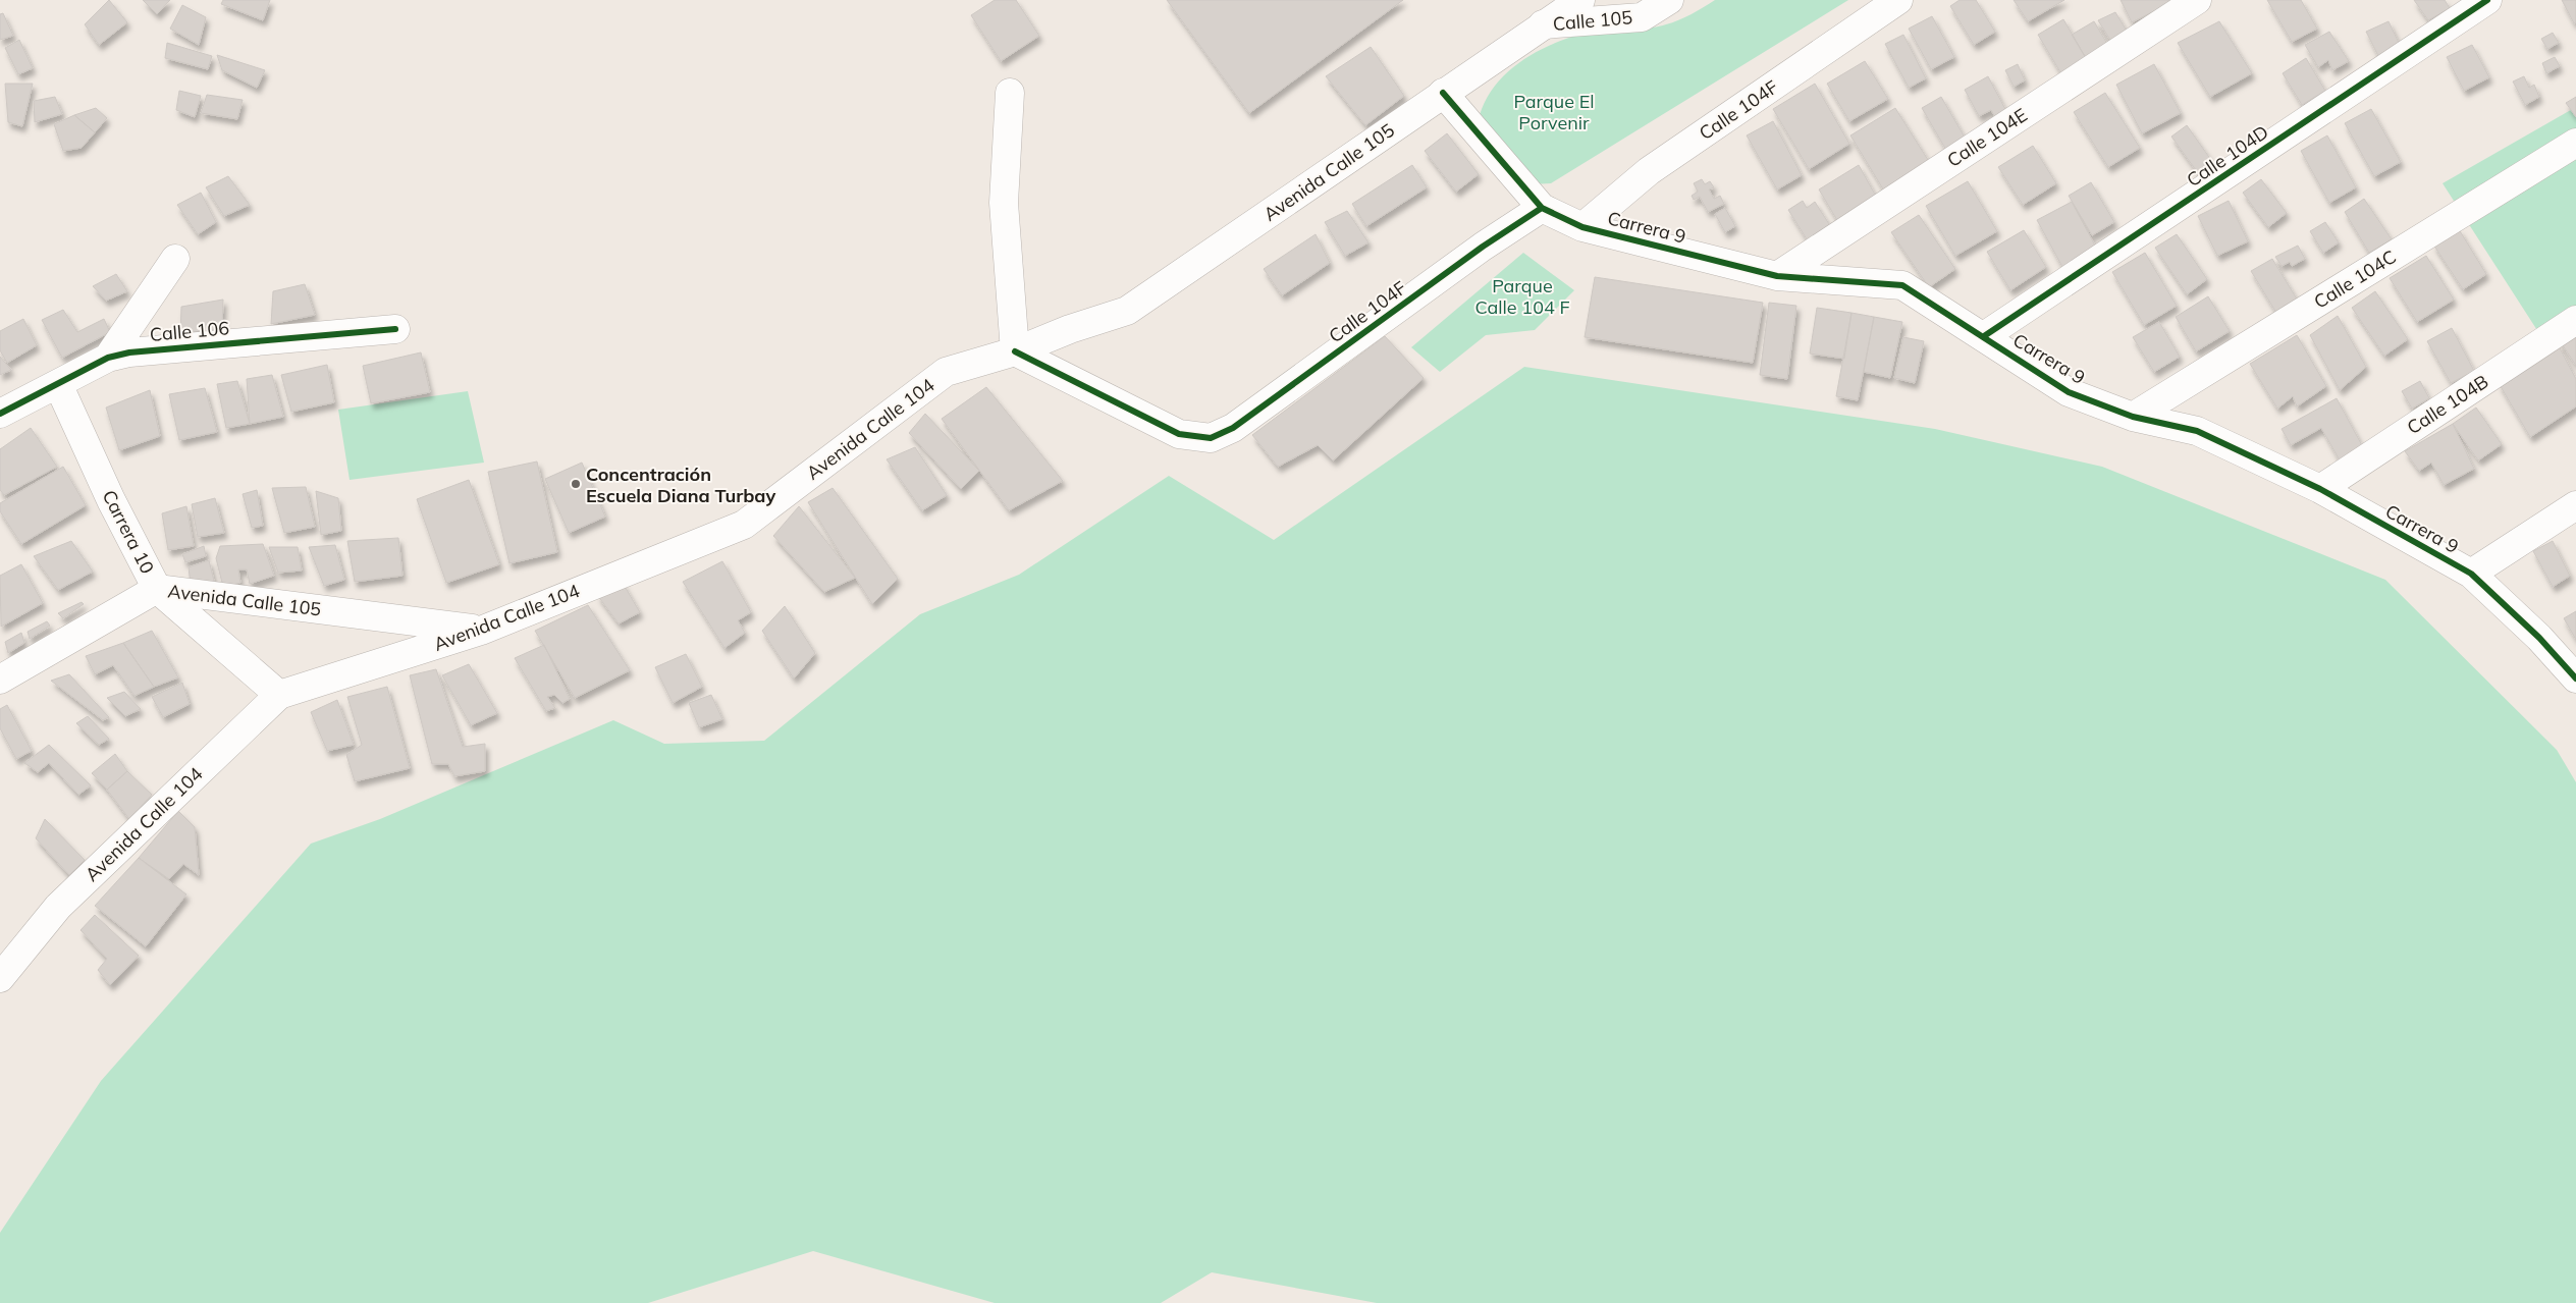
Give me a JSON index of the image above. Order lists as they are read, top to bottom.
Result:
{
  "streets": {
    "street": [
      "Calle 105",
      "Calle 104F",
      "Calle 104E",
      "Calle 104D",
      "Avenida Calle 105",
      "Carrera 9",
      "Calle 104C",
      "Calle 106",
      "Calle 104B",
      "Avenida Calle 104",
      "Carrera 10"
    ]
  },
  "crossings": [
    ["Calle 105", "Avenida Calle 105"],
    ["Calle 104F", "Carrera 9"],
    ["Calle 104F", "Avenida Calle 104"],
    ["Calle 104E", "Carrera 9"],
    ["Calle 104D", "Carrera 9"],
    ["Avenida Calle 105", "Carrera 9"],
    ["Avenida Calle 105", "Avenida Calle 104"],
    ["Avenida Calle 105", "Carrera 10"],
    ["Carrera 9", "Calle 104C"],
    ["Carrera 9", "Calle 104B"],
    ["Calle 106", "Carrera 10"],
    ["Avenida Calle 104", "Carrera 10"]
  ],
  "parks": ["Parque El Porvenir", "Parque Calle 104 F"],
  "places": ["Concentración Escuela Diana Turbay"]
}
